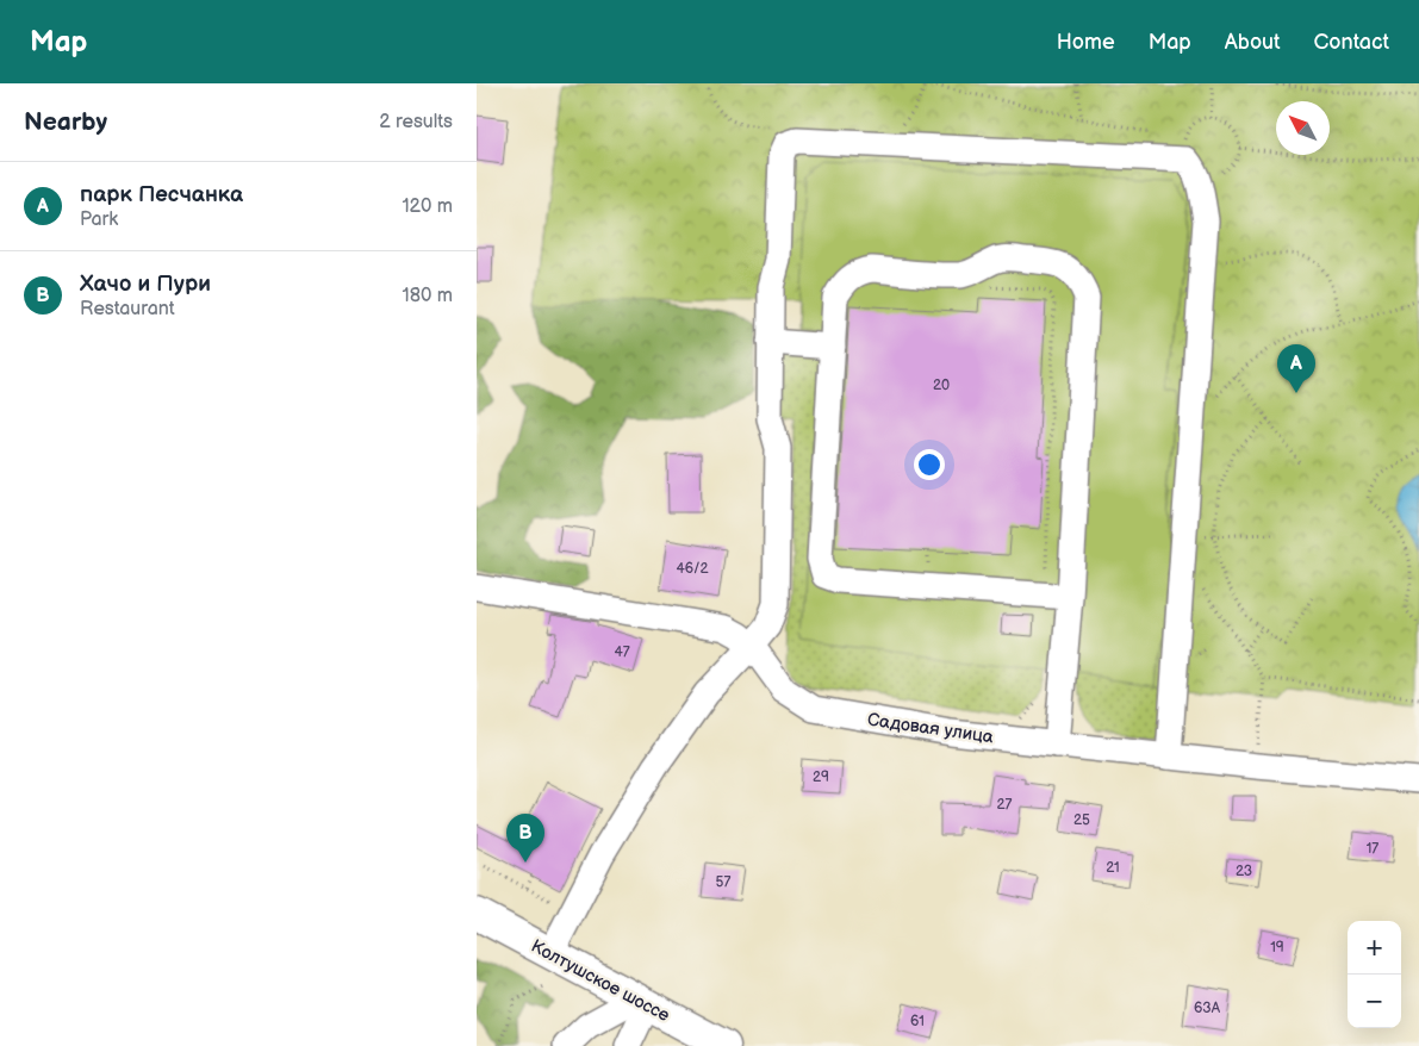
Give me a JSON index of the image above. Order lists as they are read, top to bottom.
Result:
{
  "streets": {
    "main road": ["Колтушское шоссе"],
    "street": ["Садовая улица"]
  },
  "house_numbers": [
    "20",
    "46/2",
    "47",
    "29",
    "27",
    "25",
    "17",
    "21",
    "23",
    "57",
    "19",
    "63А",
    "61"
  ],
  "north": "top left",
  "page": {
    "header": "Map",
    "nav": [
      "Home",
      "Map",
      "About",
      "Contact"
    ],
    "heading": ["Nearby", "2 results"],
    "list": [
      {
        "mark": "A",
        "name": "парк Песчанка",
        "note": "Park",
        "value": "120 m"
      },
      {
        "mark": "B",
        "name": "Хачо и Пури",
        "note": "Restaurant",
        "value": "180 m"
      }
    ],
    "pins": ["A", "B"],
    "map_buttons": ["+", "−"]
  }
}
